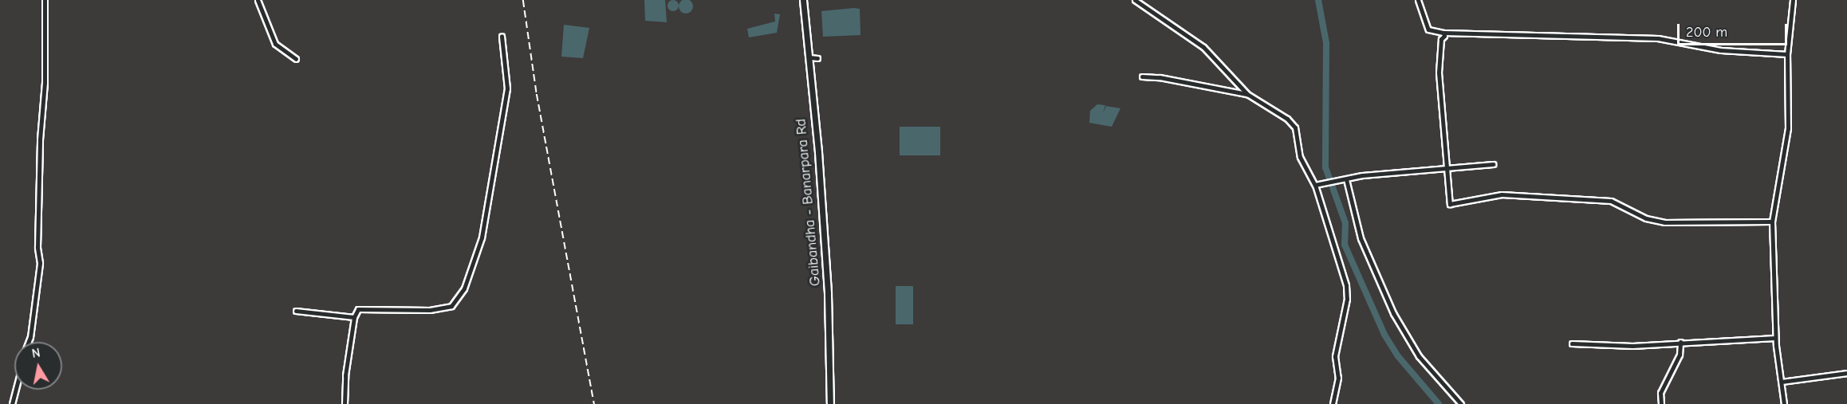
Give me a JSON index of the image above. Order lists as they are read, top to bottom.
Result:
{
  "streets": {
    "main road": ["Gaibandha - Banarpara Rd"]
  },
  "scale_bar": "200 m",
  "north": "top"
}
